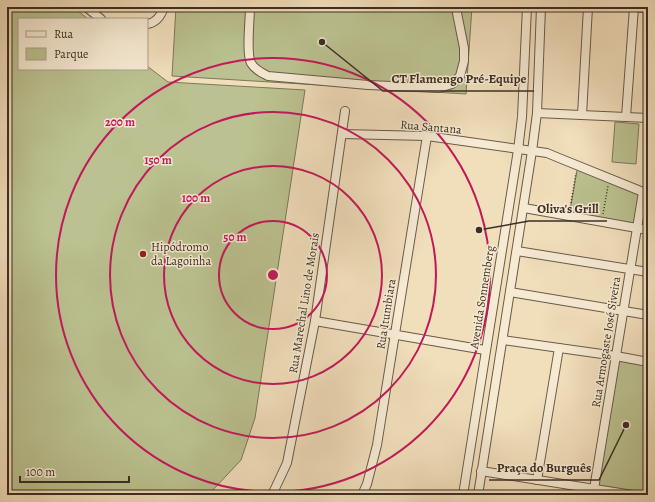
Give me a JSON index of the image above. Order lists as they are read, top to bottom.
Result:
{
  "streets": {
    "street": [
      "Rua Santana",
      "Avenida Sonnemberg",
      "Rua Marechal Lino de Morais",
      "Rua Itumbiara",
      "Rua Armogaste José Siveira"
    ]
  },
  "crossings": [
    ["Rua Santana", "Avenida Sonnemberg"],
    ["Rua Santana", "Rua Marechal Lino de Morais"],
    ["Rua Santana", "Rua Itumbiara"],
    ["Rua Santana", "Rua Armogaste José Siveira"]
  ],
  "places": [
    "CT Flamengo Pré-Equipe",
    "Oliva's Grill",
    "Hipódromo da Lagoinha",
    "Praça do Burguês"
  ],
  "legend": ["Rua", "Parque"],
  "scale_bar": "100 m",
  "rings": [
    "200 m",
    "150 m",
    "100 m",
    "50 m"
  ]
}
